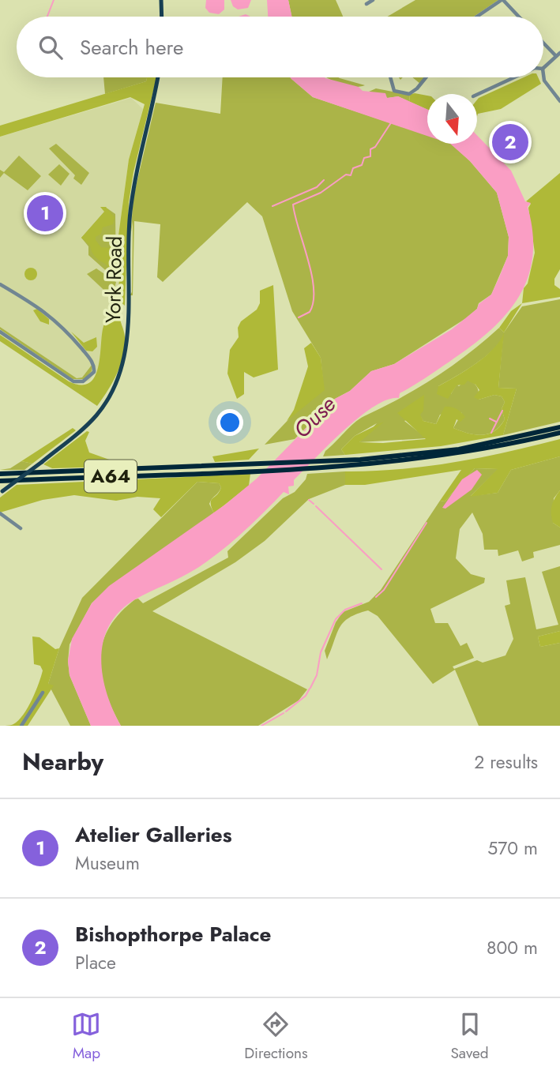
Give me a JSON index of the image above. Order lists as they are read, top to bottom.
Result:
{
  "streets": {
    "highway": ["A64"],
    "main road": ["York Road"]
  },
  "water": ["Ouse"],
  "north": "bottom",
  "page": {
    "search": "Search here",
    "pins": ["2", "1"],
    "heading": ["Nearby", "2 results"],
    "list": [
      {
        "mark": "1",
        "name": "Atelier Galleries",
        "note": "Museum",
        "value": "570 m"
      },
      {
        "mark": "2",
        "name": "Bishopthorpe Palace",
        "note": "Place",
        "value": "800 m"
      }
    ],
    "nav": ["Map", "Directions", "Saved"]
  }
}
